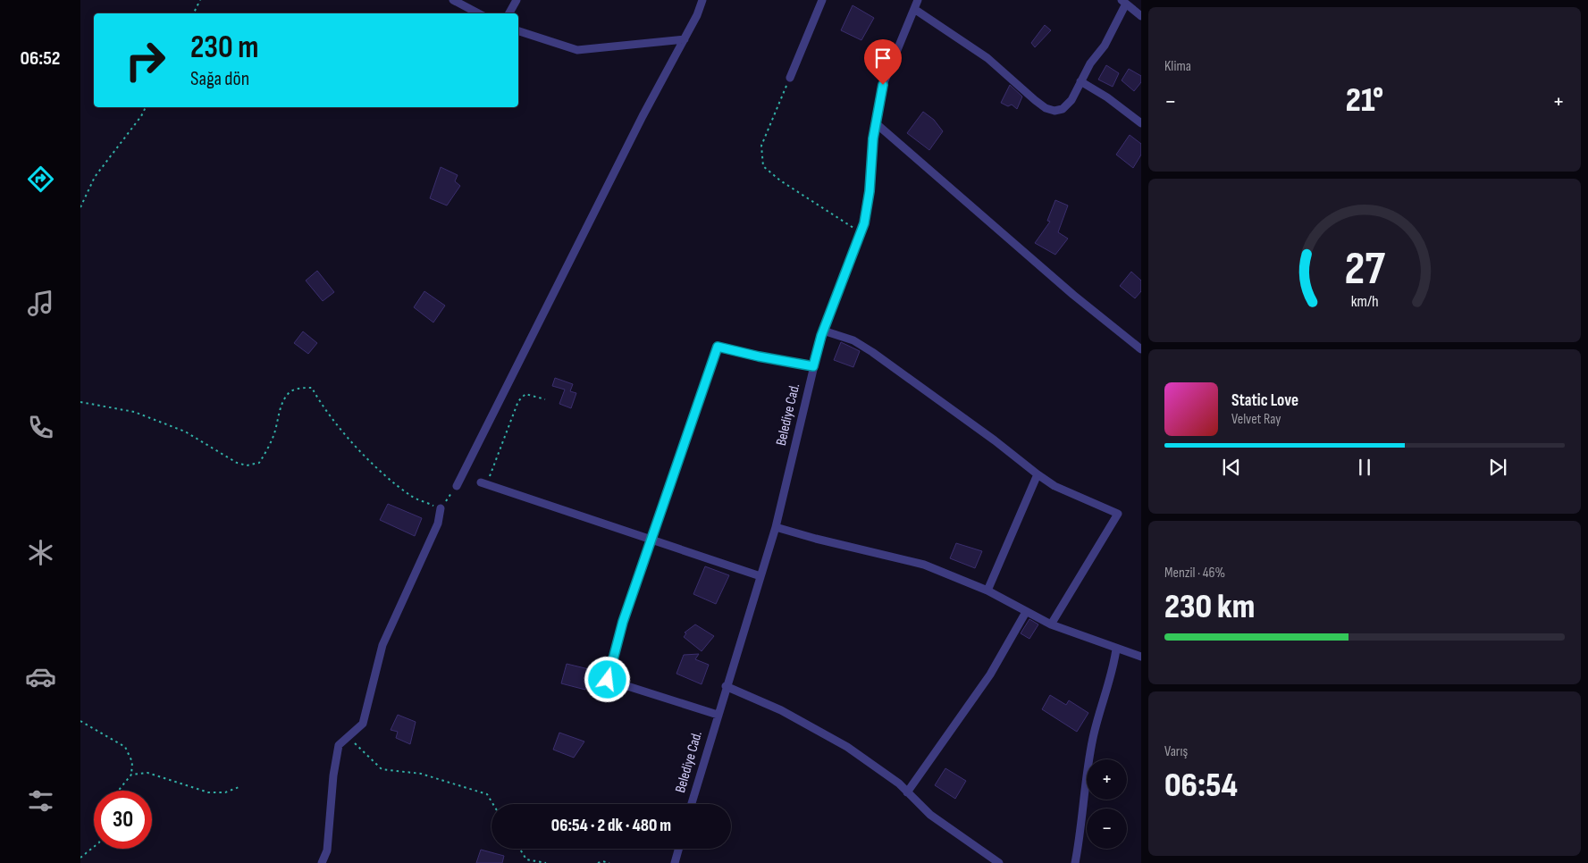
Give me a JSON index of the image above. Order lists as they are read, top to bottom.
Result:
{
  "streets": {
    "street": ["Belediye Cad."]
  },
  "page": {
    "tabs": "06:52",
    "tile": [
      "Klima",
      ["Menzil · 46%", "230 km"],
      ["Varış", "06:54"]
    ],
    "turn": ["230 m", "Sağa dön"],
    "heat": ["−", "21°", "+"],
    "song": ["Static Love", "Velvet Ray"],
    "map_buttons": ["+", "−"],
    "limit": "30",
    "trip": "06:54 · 2 dk · 480 m",
    "gauge": ["27", "km/h"]
  }
}
